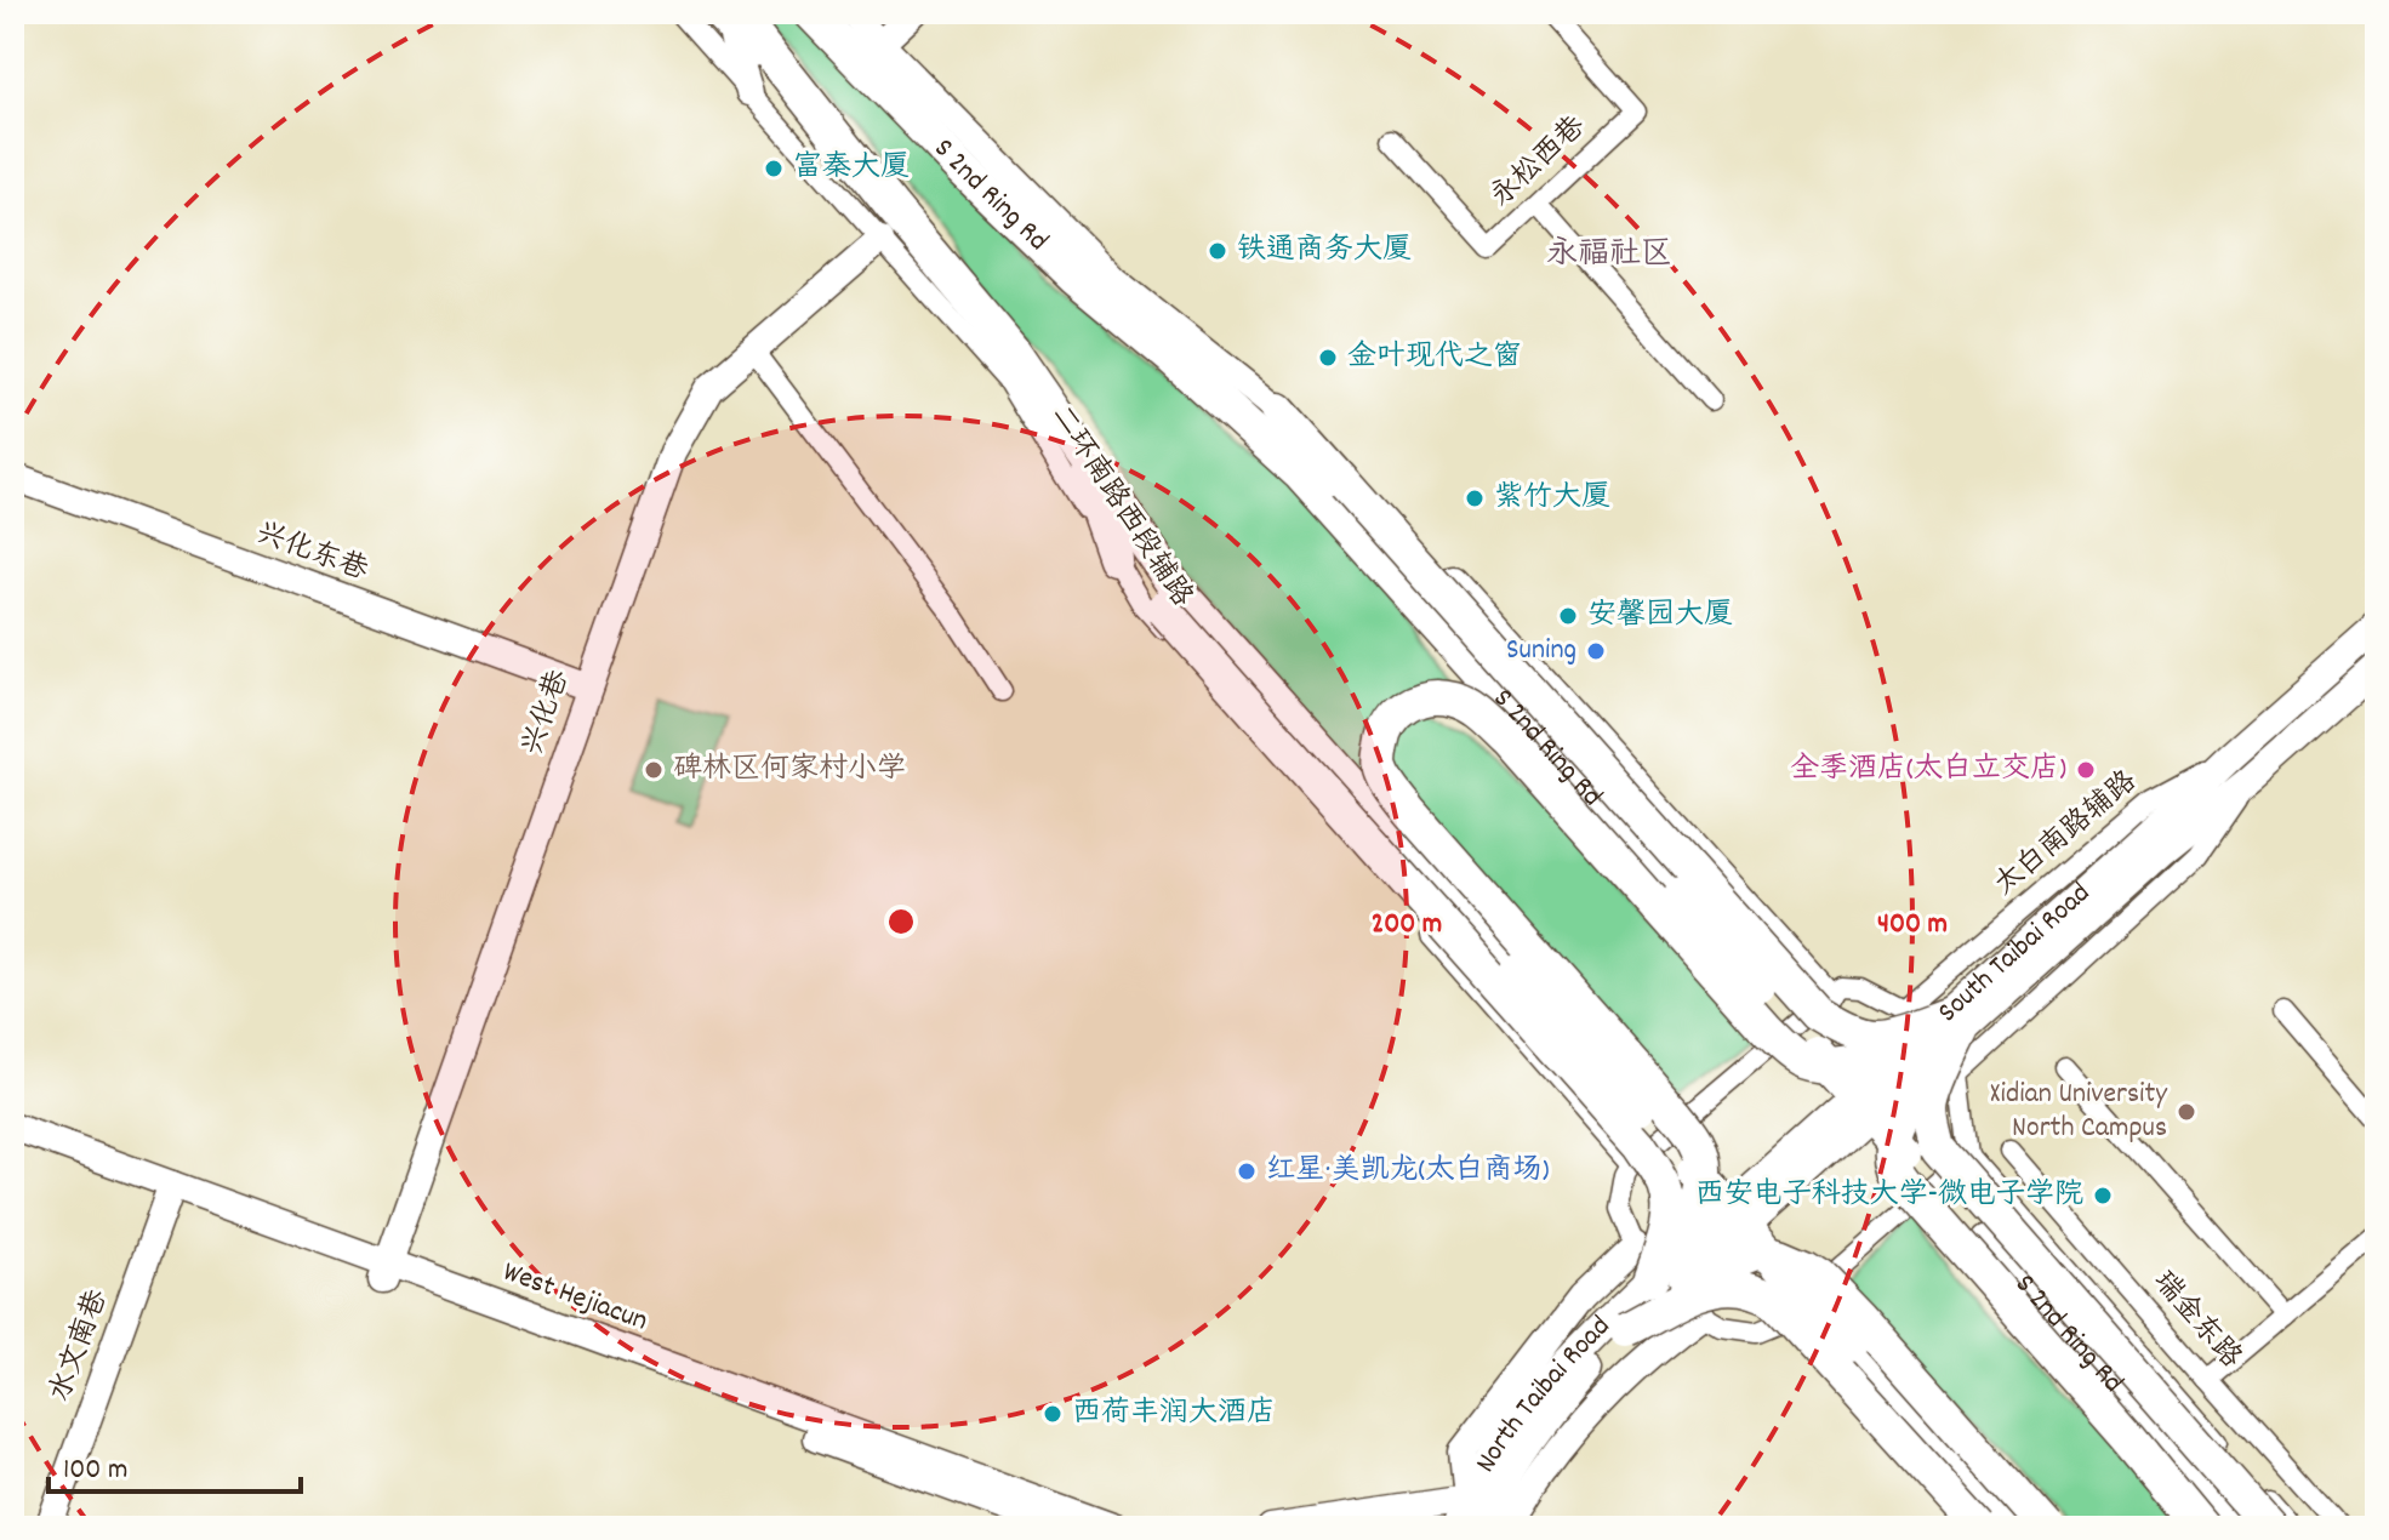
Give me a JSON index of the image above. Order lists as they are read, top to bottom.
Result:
{
  "streets": {
    "highway": ["S 2nd Ring Rd"],
    "main road": ["South Taibai Road", "North Taibai Road"],
    "street": [
      "永松西巷",
      "二环南路西段辅路",
      "兴化东巷",
      "兴化巷",
      "太白南路辅路",
      "West Hejiacun",
      "瑞金东路",
      "水文南巷"
    ]
  },
  "crossings": [
    ["二环南路西段辅路", "兴化巷"],
    ["兴化东巷", "兴化巷"],
    ["兴化巷", "West Hejiacun"],
    ["太白南路辅路", "South Taibai Road"],
    ["South Taibai Road", "North Taibai Road"],
    ["West Hejiacun", "水文南巷"]
  ],
  "districts": ["永福社区"],
  "places": [
    "富秦大厦",
    "铁通商务大厦",
    "金叶现代之窗",
    "紫竹大厦",
    "安馨园大厦",
    "Suning",
    "碑林区何家村小学",
    "全季酒店(太白立交店)",
    "Xidian University North Campus",
    "红星·美凯龙(太白商场)",
    "西安电子科技大学-微电子学院",
    "西荷丰润大酒店"
  ],
  "scale_bar": "100 m",
  "rings": ["200 m", "400 m"]
}
